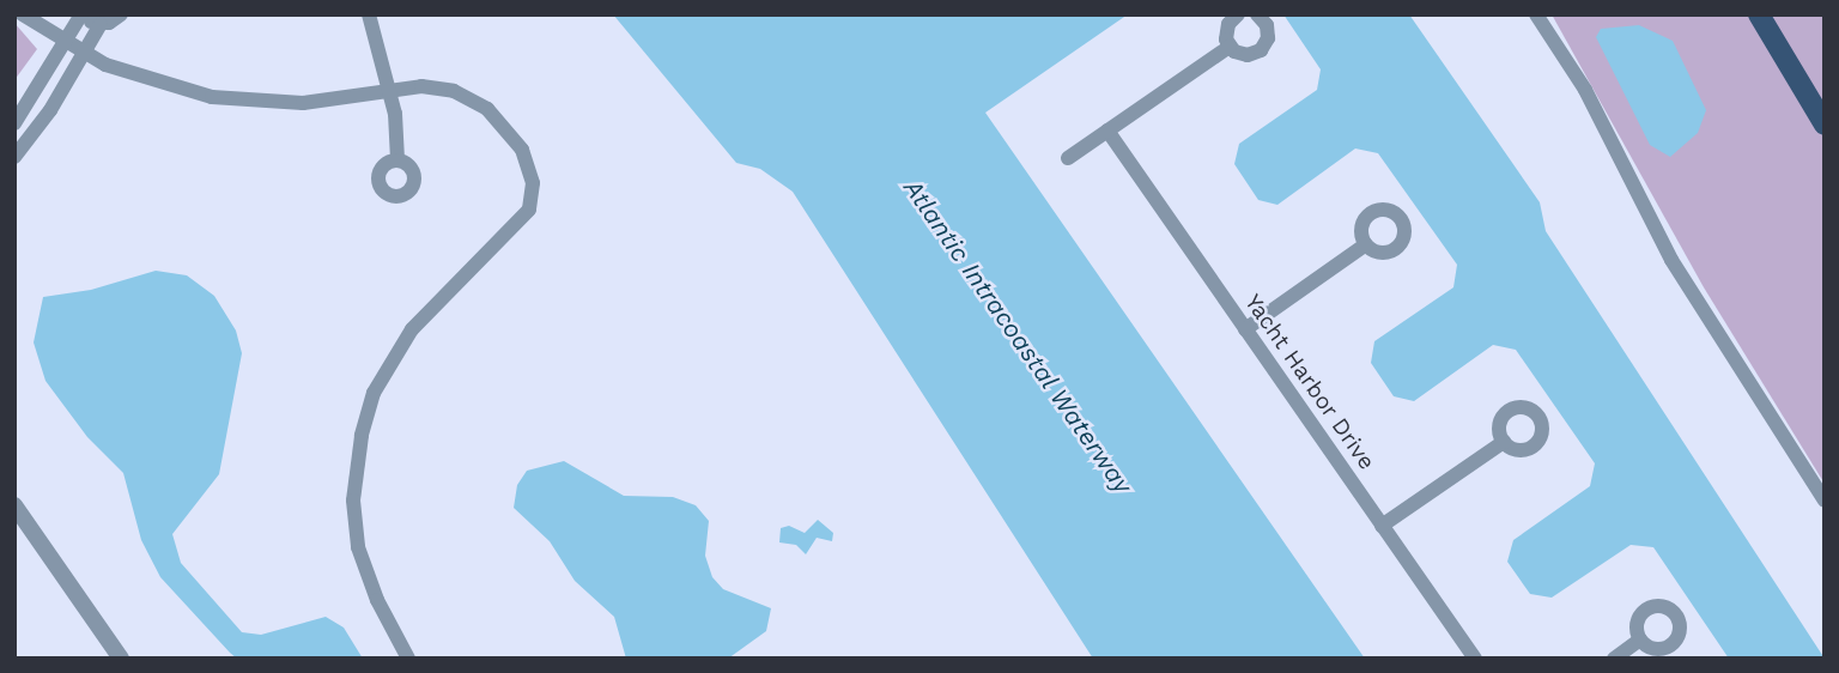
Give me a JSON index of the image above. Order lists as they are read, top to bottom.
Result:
{
  "streets": {
    "street": ["Yacht Harbor Drive"]
  },
  "water": ["Atlantic Intracoastal Waterway"]
}
